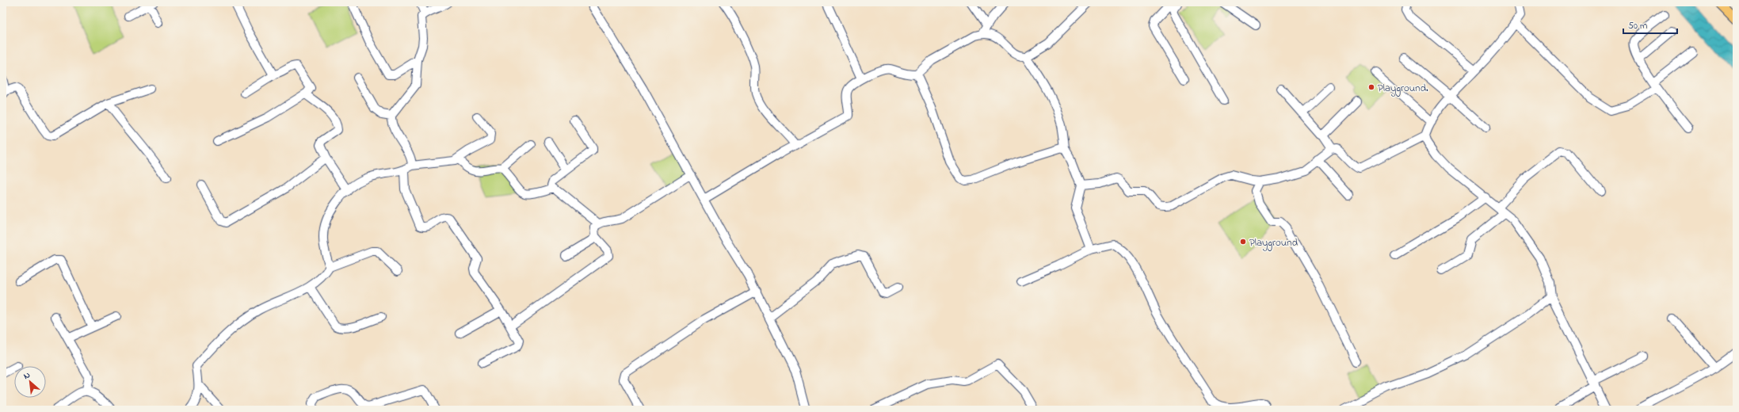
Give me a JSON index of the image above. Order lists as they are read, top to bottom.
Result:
{
  "places": ["Playground.", "Playground"],
  "scale_bar": "50 m",
  "north": "top left"
}
